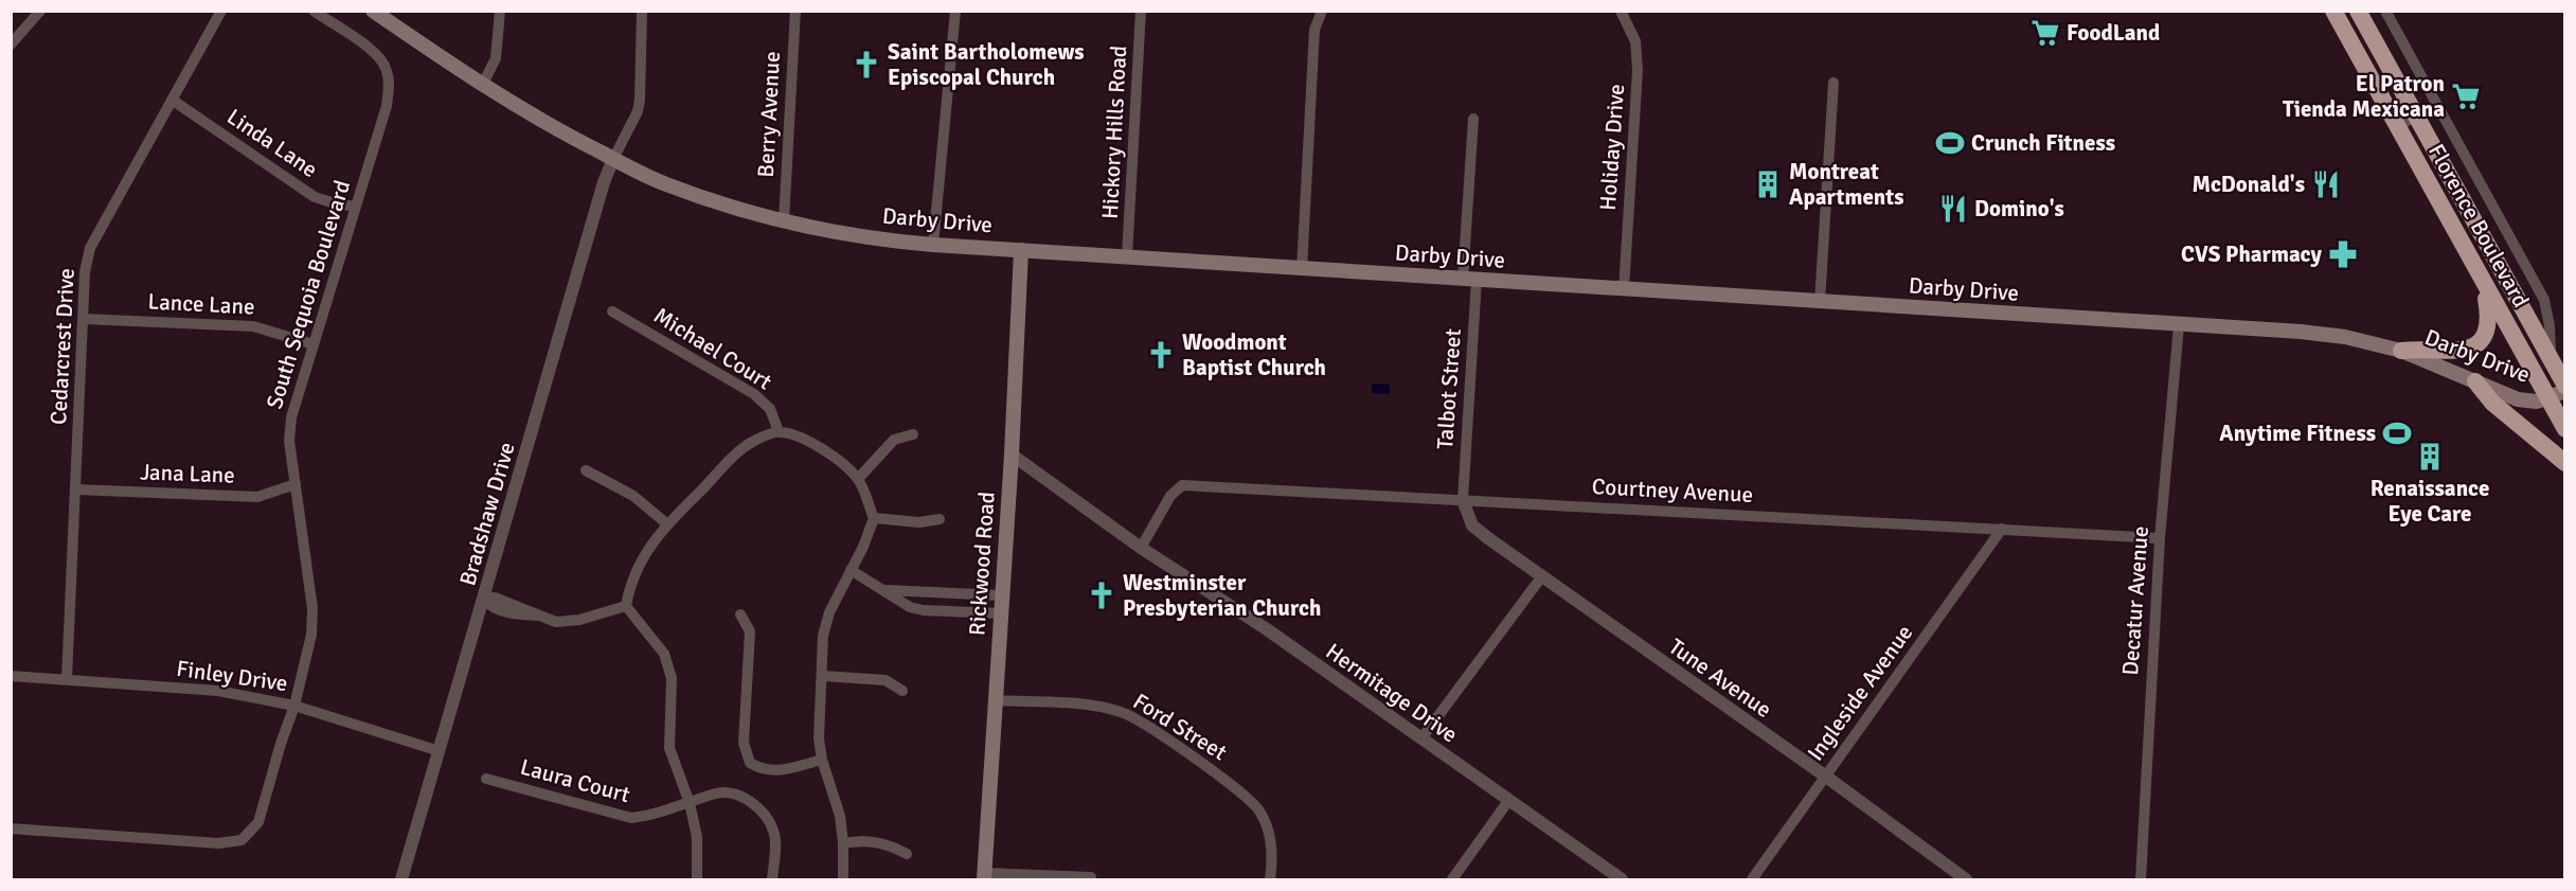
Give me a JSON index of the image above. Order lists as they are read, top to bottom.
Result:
{
  "streets": {
    "highway": ["Florence Boulevard"],
    "main road": ["Darby Drive", "Rickwood Road"],
    "street": [
      "Berry Avenue",
      "Hickory Hills Road",
      "Linda Lane",
      "Holiday Drive",
      "South Sequoia Boulevard",
      "Lance Lane",
      "Cedarcrest Drive",
      "Michael Court",
      "Talbot Street",
      "Jana Lane",
      "Courtney Avenue",
      "Bradshaw Drive",
      "Decatur Avenue",
      "Finley Drive",
      "Tune Avenue",
      "Hermitage Drive",
      "Ingleside Avenue",
      "Ford Street",
      "Laura Court"
    ]
  },
  "crossings": [
    ["Berry Avenue", "Darby Drive"],
    ["Hickory Hills Road", "Darby Drive"],
    ["Linda Lane", "South Sequoia Boulevard"],
    ["Linda Lane", "Cedarcrest Drive"],
    ["Holiday Drive", "Darby Drive"],
    ["Darby Drive", "Florence Boulevard"],
    ["Darby Drive", "Talbot Street"],
    ["Darby Drive", "Bradshaw Drive"],
    ["Darby Drive", "Rickwood Road"],
    ["Darby Drive", "Decatur Avenue"],
    ["South Sequoia Boulevard", "Lance Lane"],
    ["South Sequoia Boulevard", "Jana Lane"],
    ["South Sequoia Boulevard", "Finley Drive"],
    ["Lance Lane", "Cedarcrest Drive"],
    ["Cedarcrest Drive", "Jana Lane"],
    ["Cedarcrest Drive", "Finley Drive"],
    ["Talbot Street", "Courtney Avenue"],
    ["Talbot Street", "Tune Avenue"],
    ["Courtney Avenue", "Decatur Avenue"],
    ["Courtney Avenue", "Tune Avenue"],
    ["Courtney Avenue", "Hermitage Drive"],
    ["Courtney Avenue", "Ingleside Avenue"],
    ["Bradshaw Drive", "Finley Drive"],
    ["Rickwood Road", "Hermitage Drive"],
    ["Rickwood Road", "Ford Street"],
    ["Tune Avenue", "Ingleside Avenue"]
  ],
  "places": {
    "supermarket": ["FoodLand", "El Patron Tienda Mexicana"],
    "church": ["Saint Bartholomews Episcopal Church", "Woodmont Baptist Church", "Westminster Presbyterian Church"],
    "sports": ["Crunch Fitness", "Anytime Fitness"],
    "building": ["Montreat Apartments", "Renaissance Eye Care"],
    "restaurant": ["McDonald's", "Domino's"],
    "pharmacy": ["CVS Pharmacy"]
  }
}
